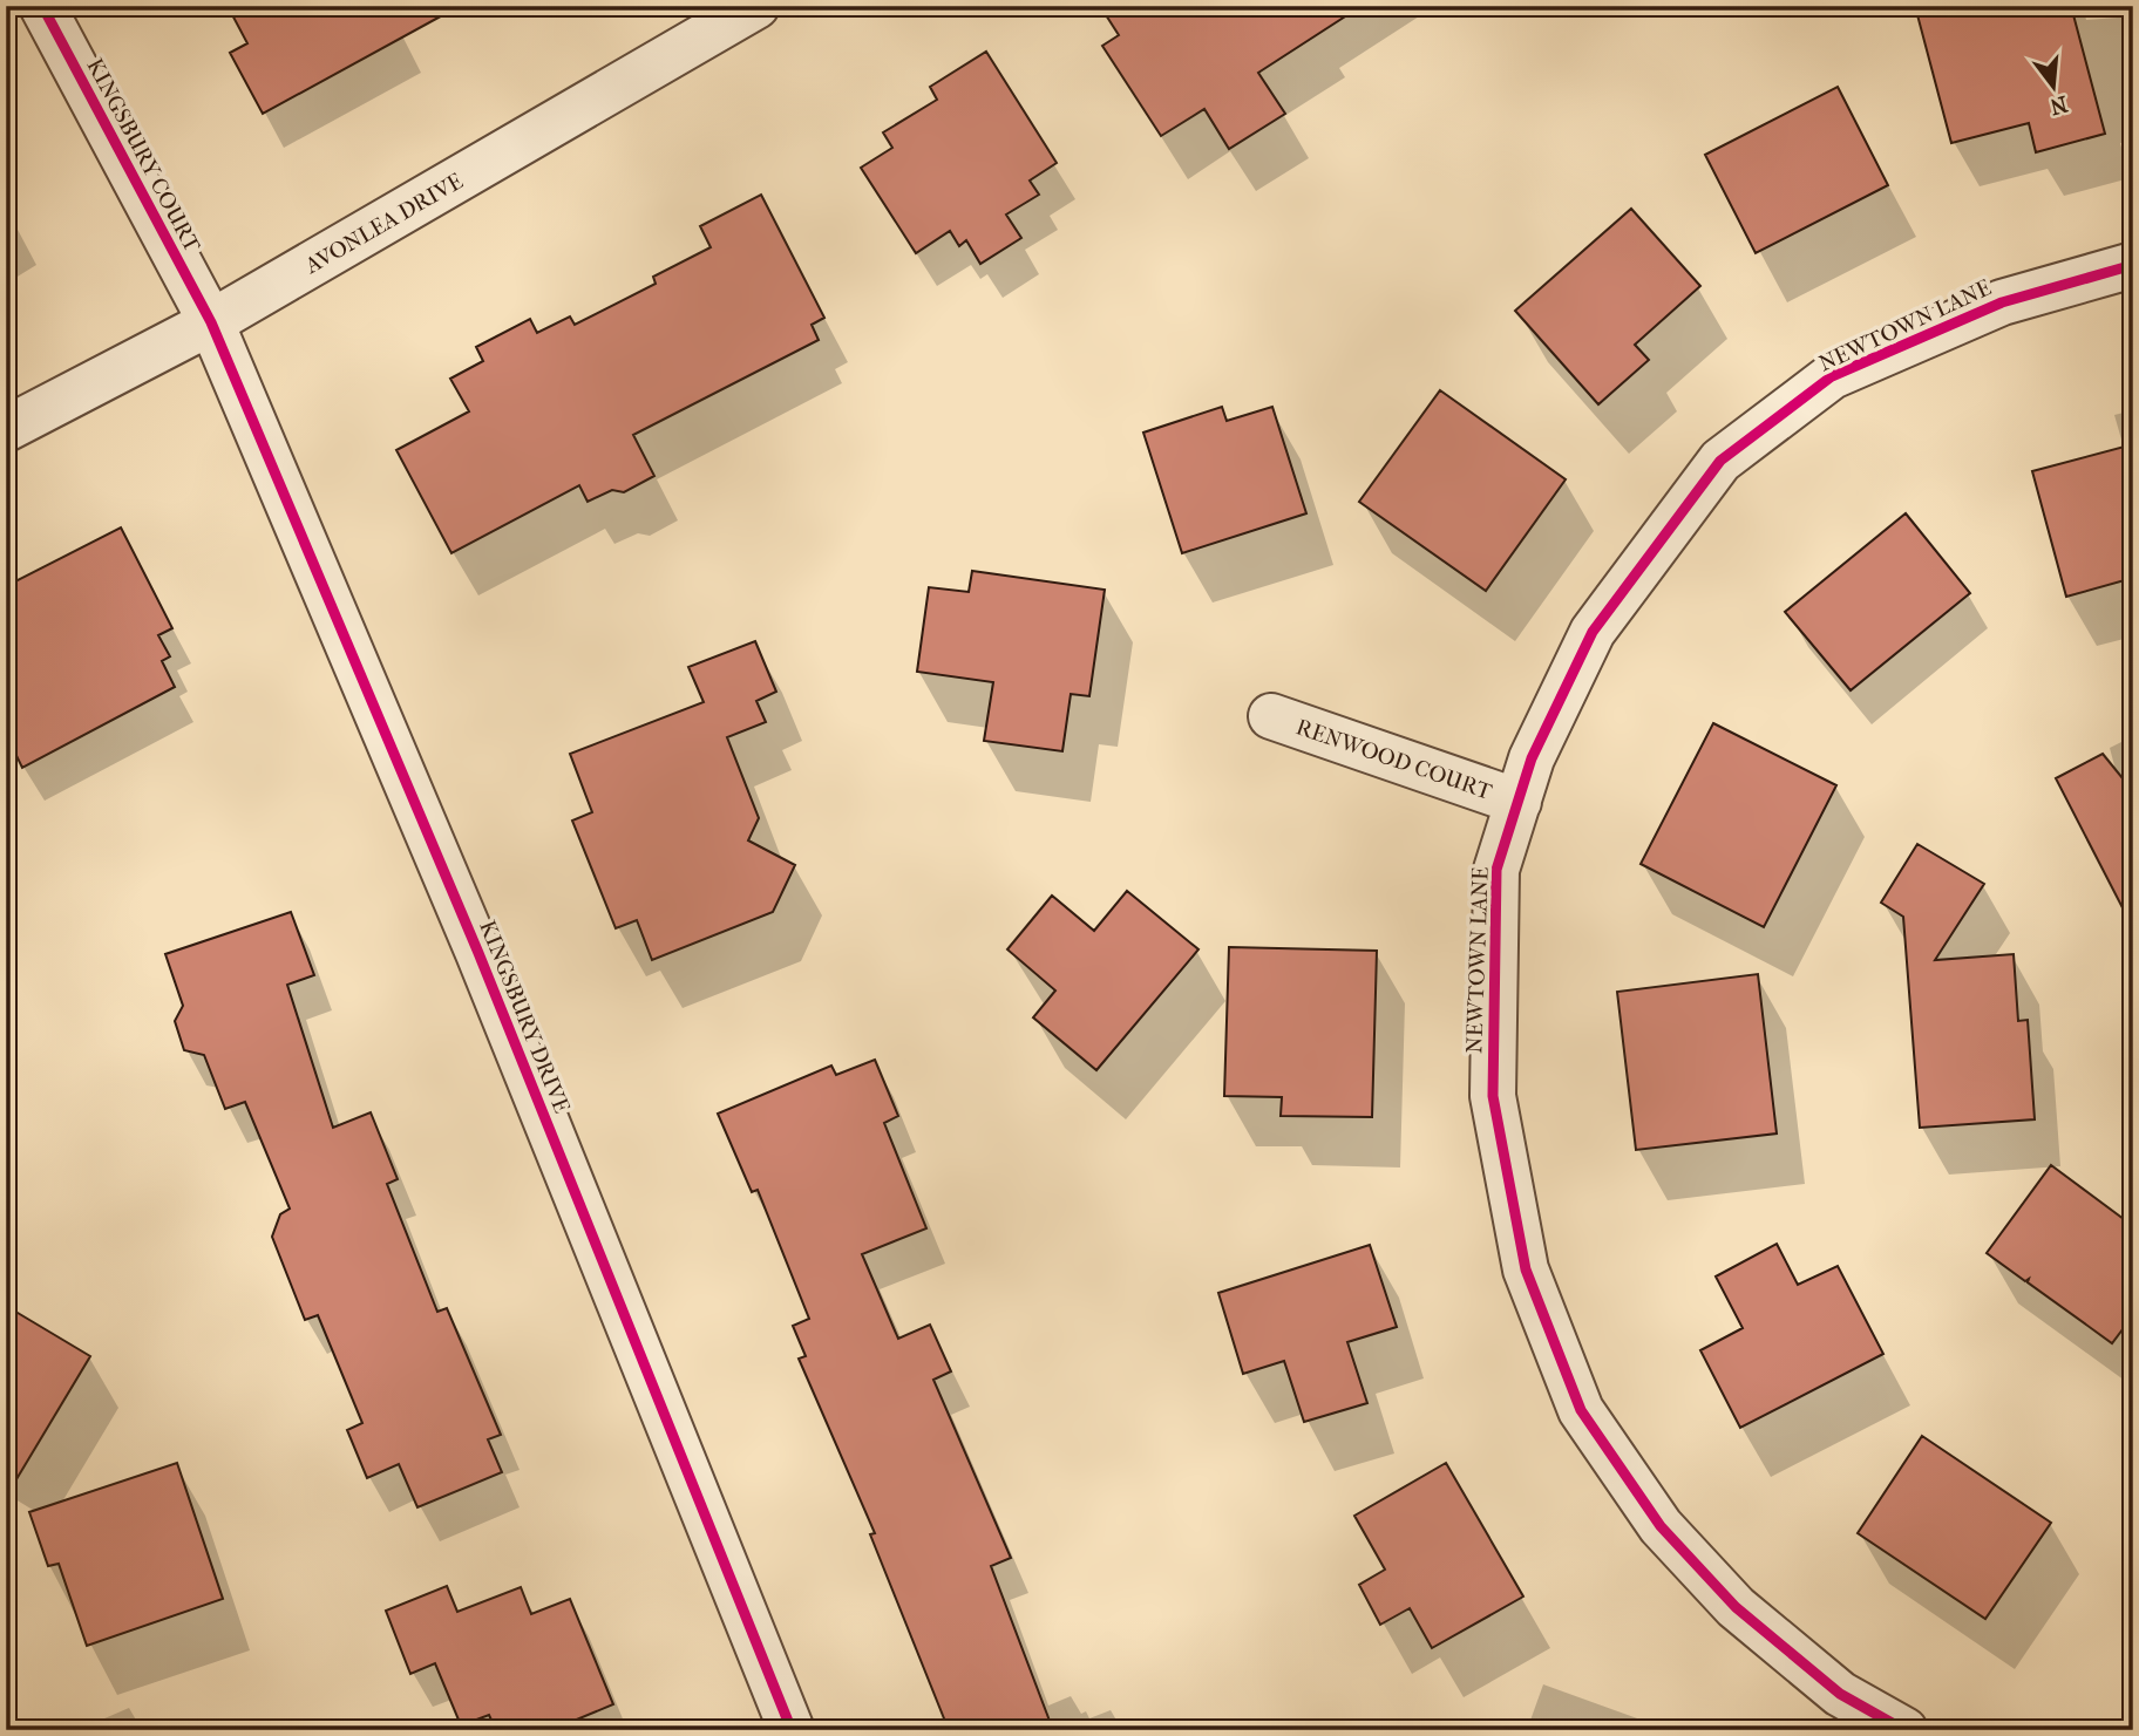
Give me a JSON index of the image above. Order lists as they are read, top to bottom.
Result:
{
  "streets": {
    "street": [
      "KINGSBURY COURT",
      "AVONLEA DRIVE",
      "NEWTOWN LANE",
      "RENWOOD COURT",
      "KINGSBURY DRIVE"
    ]
  },
  "crossings": [
    ["KINGSBURY COURT", "AVONLEA DRIVE"],
    ["KINGSBURY COURT", "KINGSBURY DRIVE"],
    ["AVONLEA DRIVE", "KINGSBURY DRIVE"],
    ["NEWTOWN LANE", "RENWOOD COURT"]
  ],
  "north": "bottom"
}
